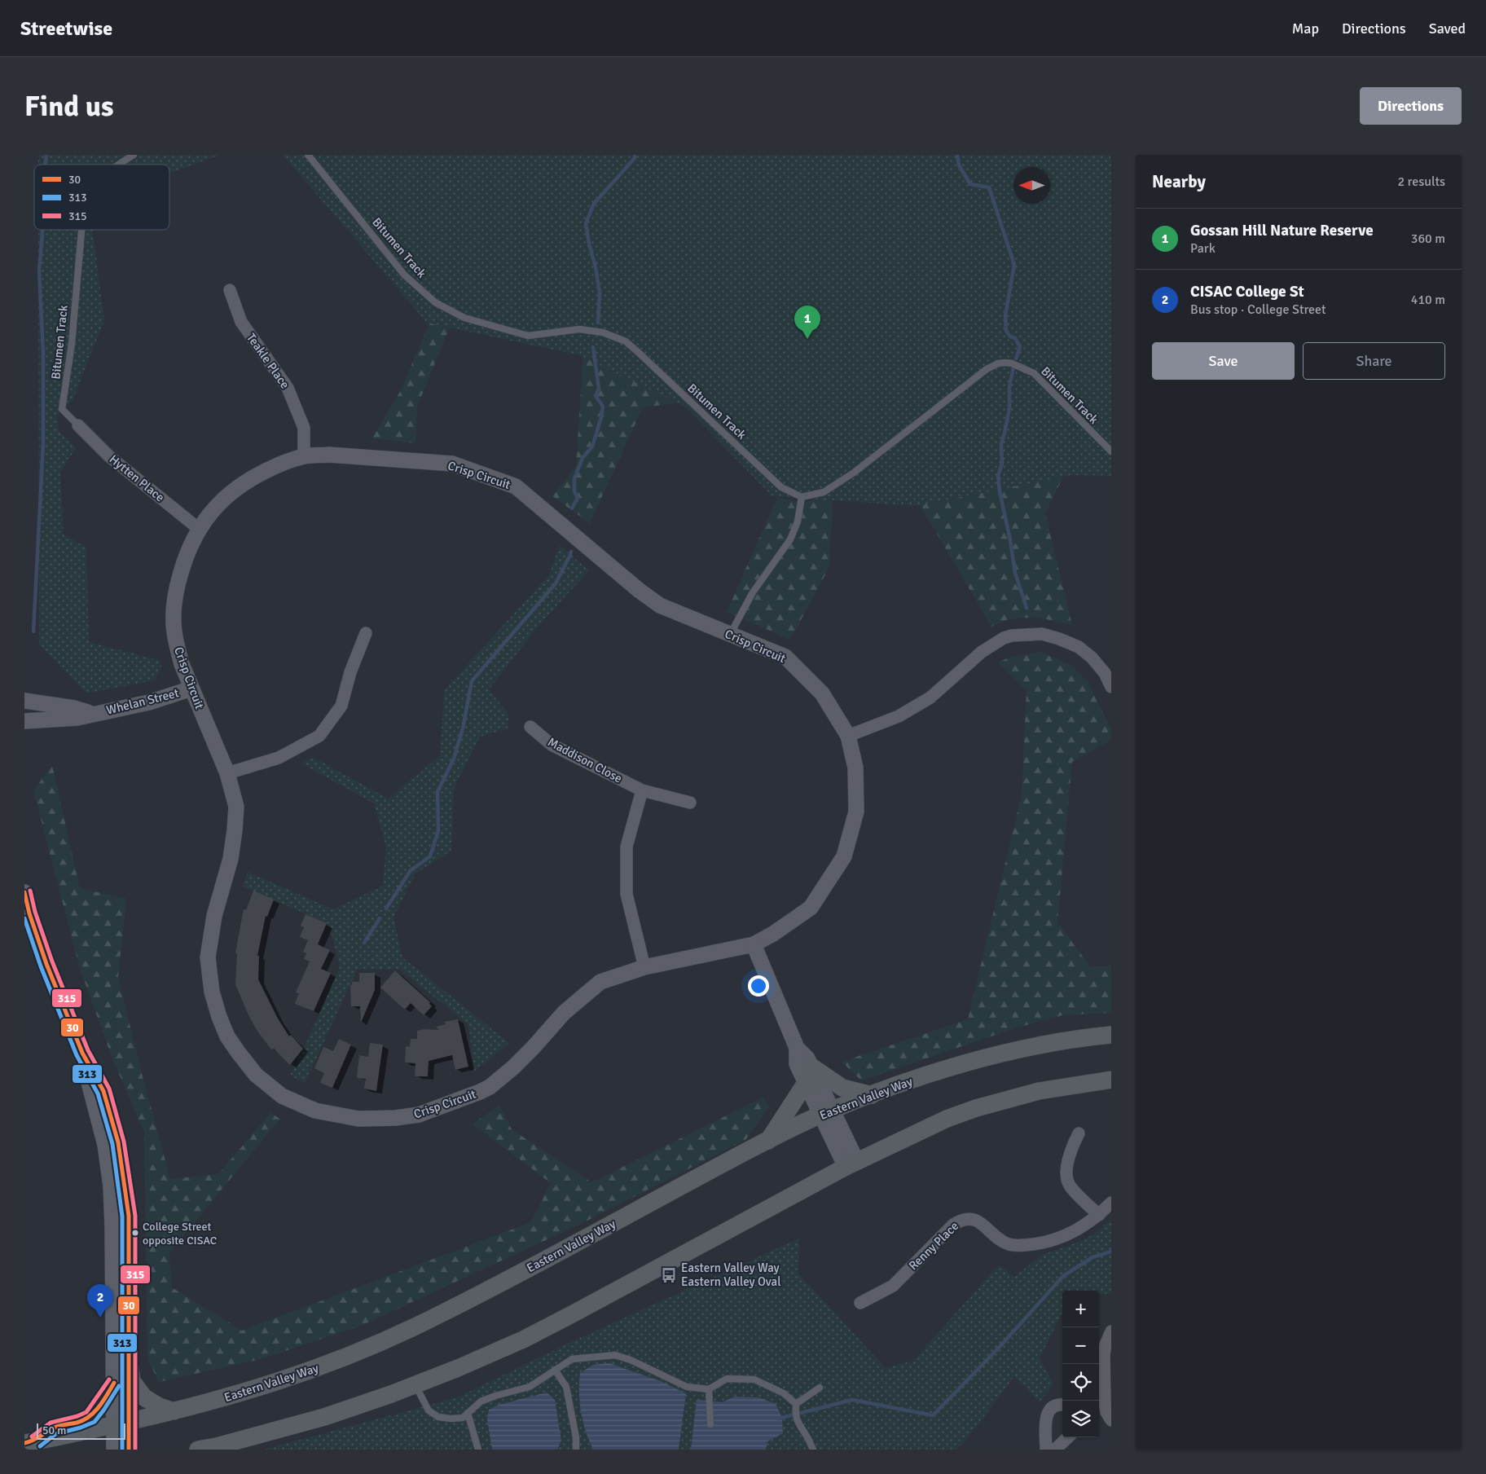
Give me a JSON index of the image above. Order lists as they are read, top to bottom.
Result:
{
  "streets": {
    "main road": ["Eastern Valley Way"],
    "street": [
      "Teakle Place",
      "Crisp Circuit",
      "Hytten Place",
      "Whelan Street",
      "Maddison Close",
      "Renny Place"
    ],
    "lane": ["Bitumen Track"]
  },
  "crossings": [
    ["Bitumen Track", "Hytten Place"],
    ["Teakle Place", "Crisp Circuit"],
    ["Crisp Circuit", "Hytten Place"],
    ["Crisp Circuit", "Whelan Street"]
  ],
  "places": {
    "other": ["College Street opposite CISAC"],
    "bus stop": ["Eastern Valley Way Eastern Valley Oval"]
  },
  "lines": ["transit line 315", "transit line 30", "transit line 313"],
  "legend": ["30", "313", "315"],
  "scale_bar": "50 m",
  "north": "left",
  "page": {
    "header": "Streetwise",
    "nav": ["Map", "Directions", "Saved"],
    "buttons": [
      "Directions",
      ["Save", "Share"]
    ],
    "title": "Find us",
    "heading": ["Nearby", "2 results"],
    "list": [
      {
        "mark": "1",
        "name": "Gossan Hill Nature Reserve",
        "note": "Park",
        "value": "360 m"
      },
      {
        "mark": "2",
        "name": "CISAC College St",
        "note": "Bus stop · College Street",
        "value": "410 m"
      }
    ],
    "pins": ["1", "2"],
    "map_buttons": ["+", "−"],
    "scale": "50 m"
  }
}
